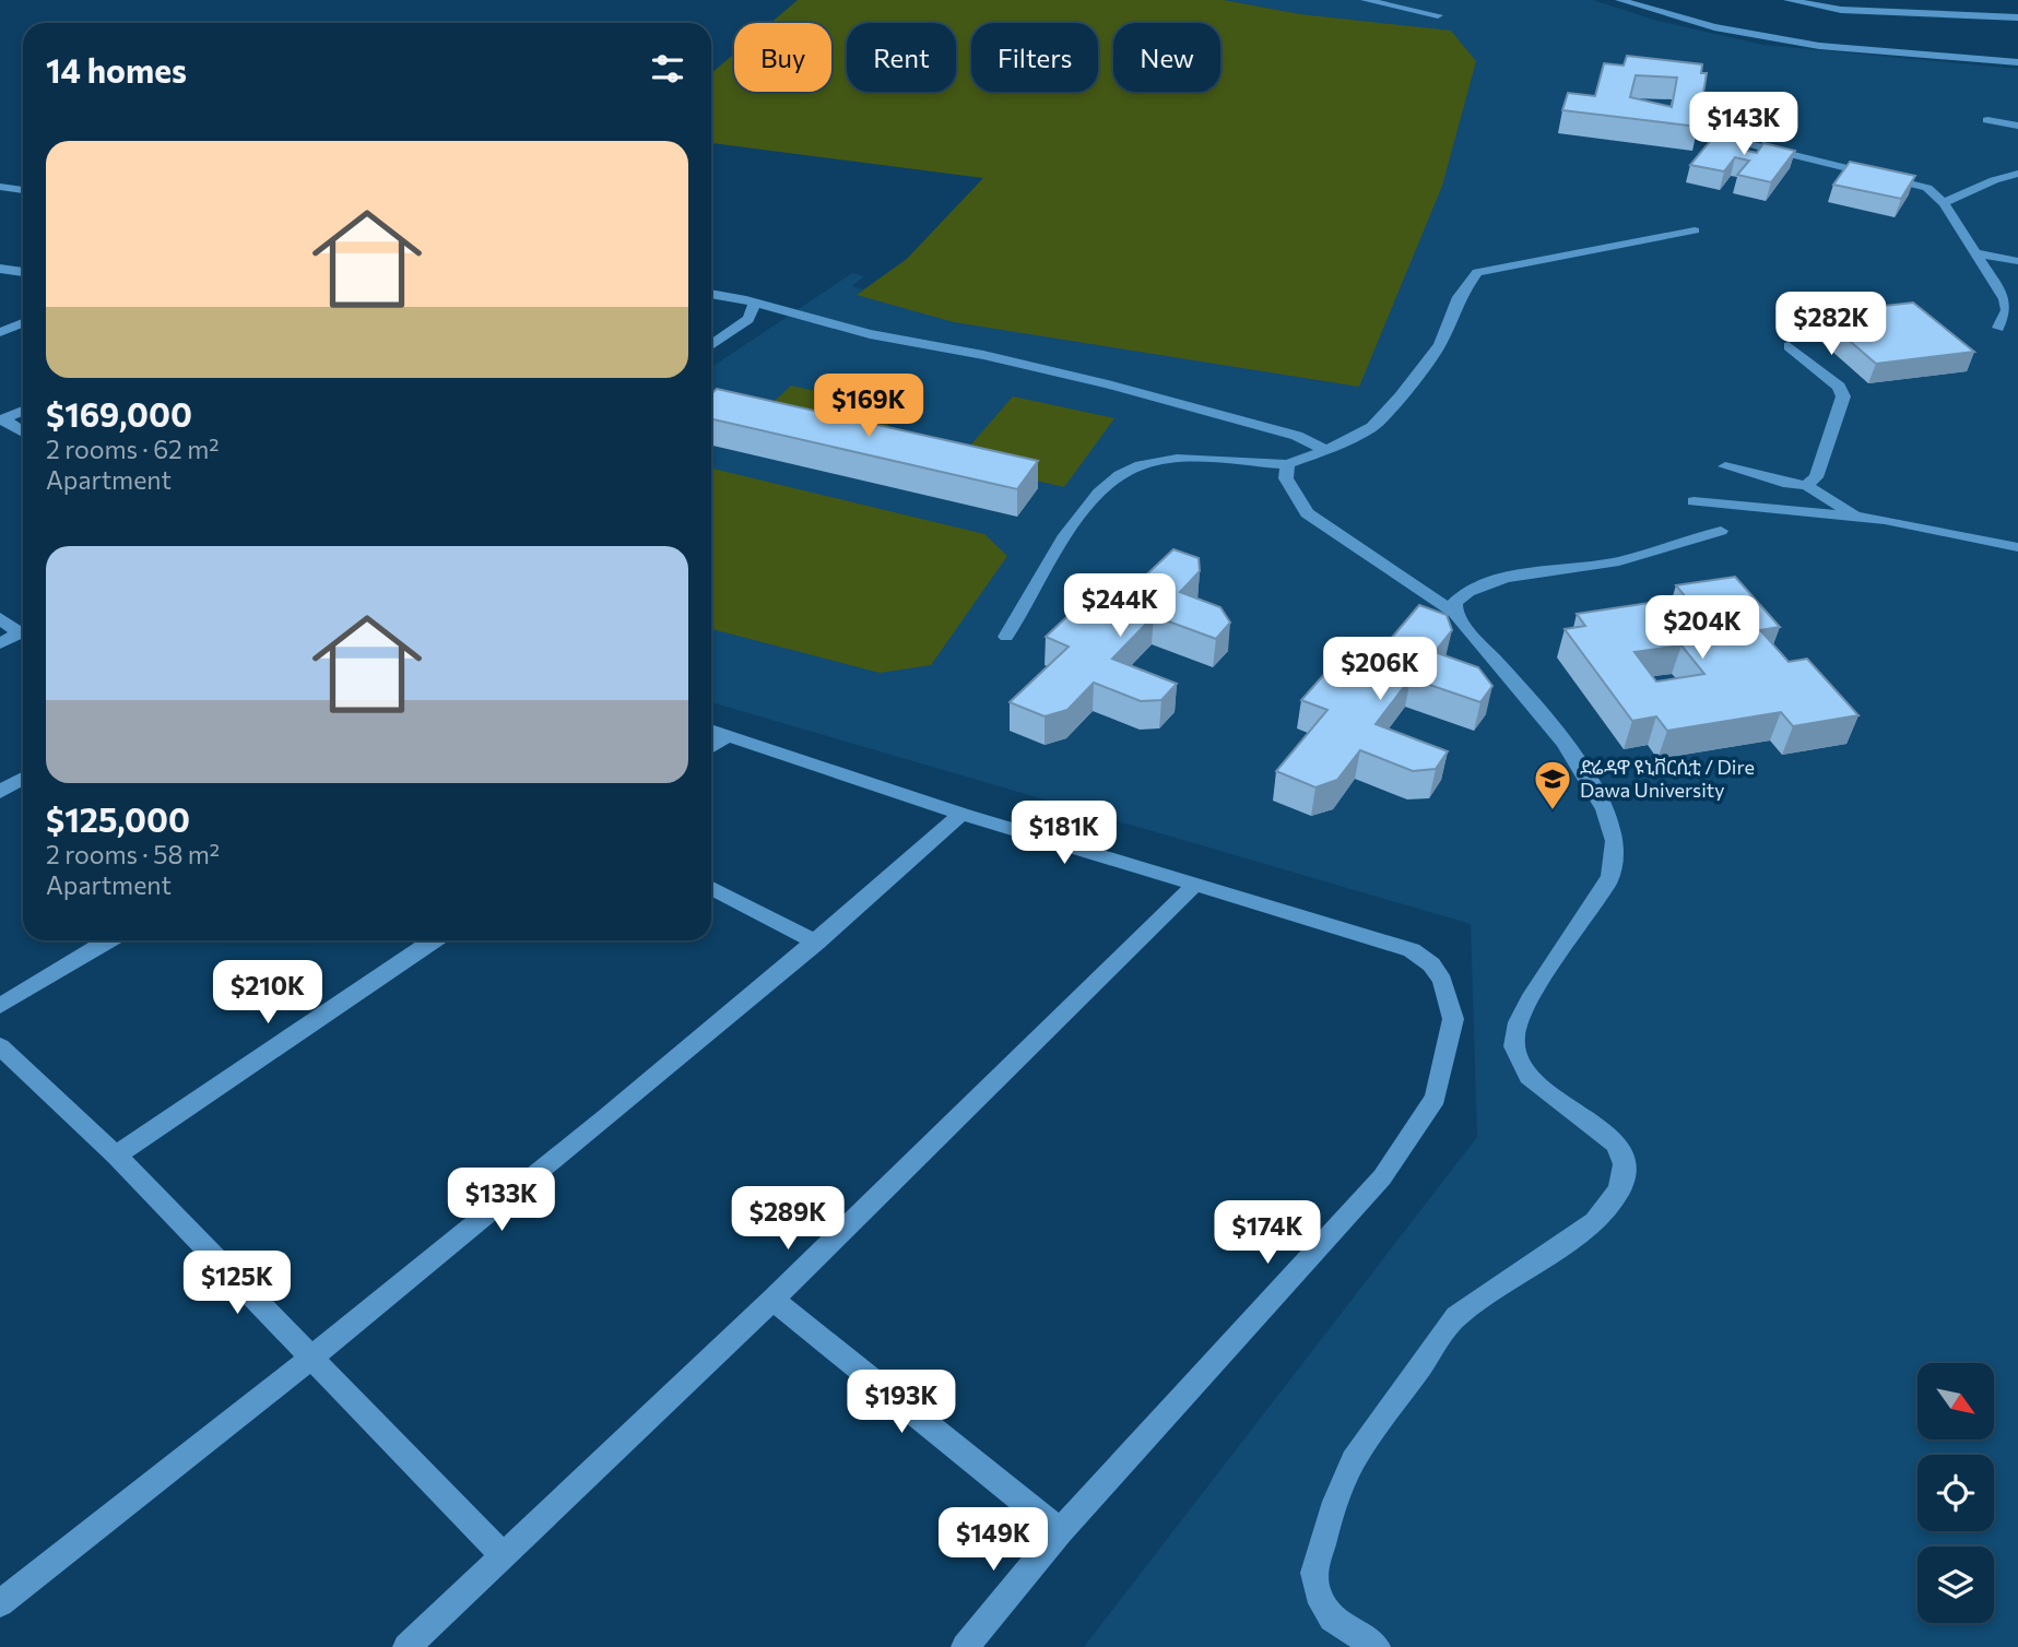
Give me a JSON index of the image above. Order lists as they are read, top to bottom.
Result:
{
  "places": {
    "school or university": ["ድሬዳዋ ዩኒቨርሲቲ / Dire Dawa University"]
  },
  "north": "bottom right",
  "page": {
    "chip": [
      "Buy",
      "Rent",
      "Filters",
      "New"
    ],
    "heading": "14 homes",
    "price": [
      "$143K",
      "$282K",
      "$169K",
      "$244K",
      "$204K",
      "$206K",
      "$181K",
      "$210K",
      "$133K",
      "$289K",
      "$174K",
      "$125K",
      "$193K",
      "$149K"
    ],
    "list": [
      {
        "name": "$169,000",
        "note": "2 rooms · 62 m² · Apartment"
      },
      {
        "name": "$125,000",
        "note": "2 rooms · 58 m² · Apartment"
      }
    ]
  }
}
